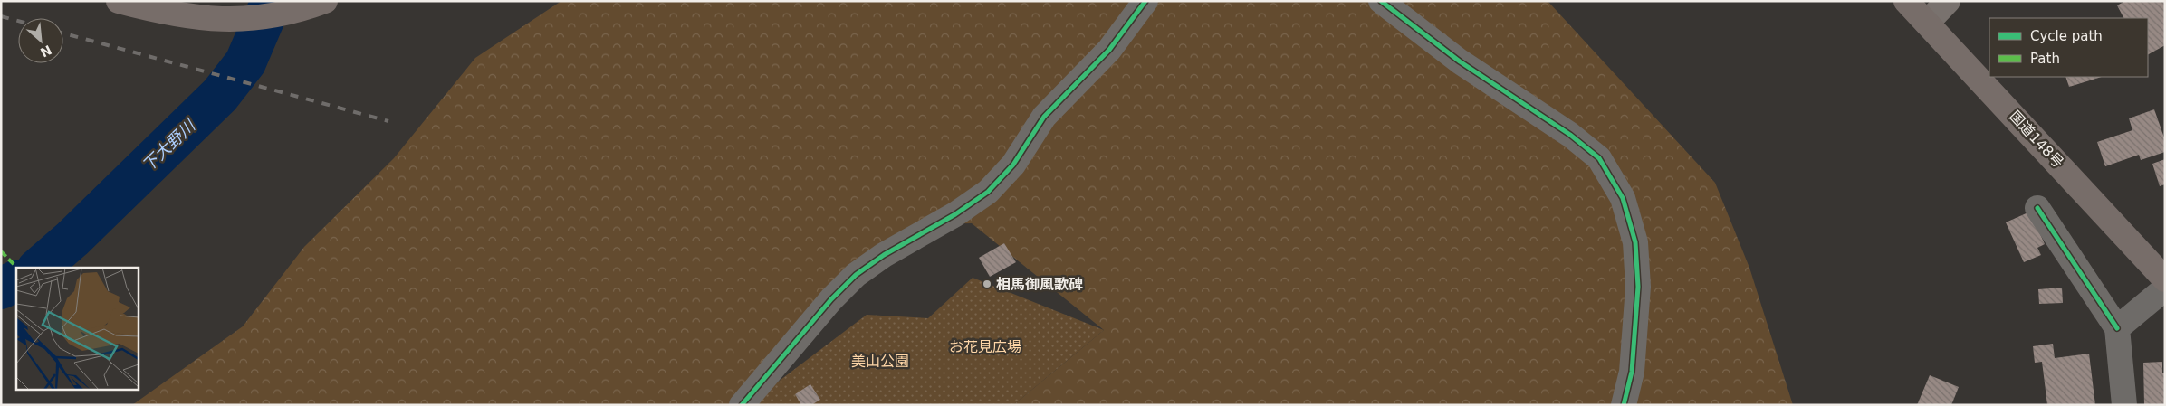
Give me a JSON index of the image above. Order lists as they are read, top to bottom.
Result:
{
  "streets": {
    "highway": ["国道148号"]
  },
  "water": ["下大野川"],
  "parks": ["お花見広場", "美山公園"],
  "places": ["相馬御風歌碑"],
  "legend": ["Cycle path", "Path"],
  "north": "bottom right"
}
